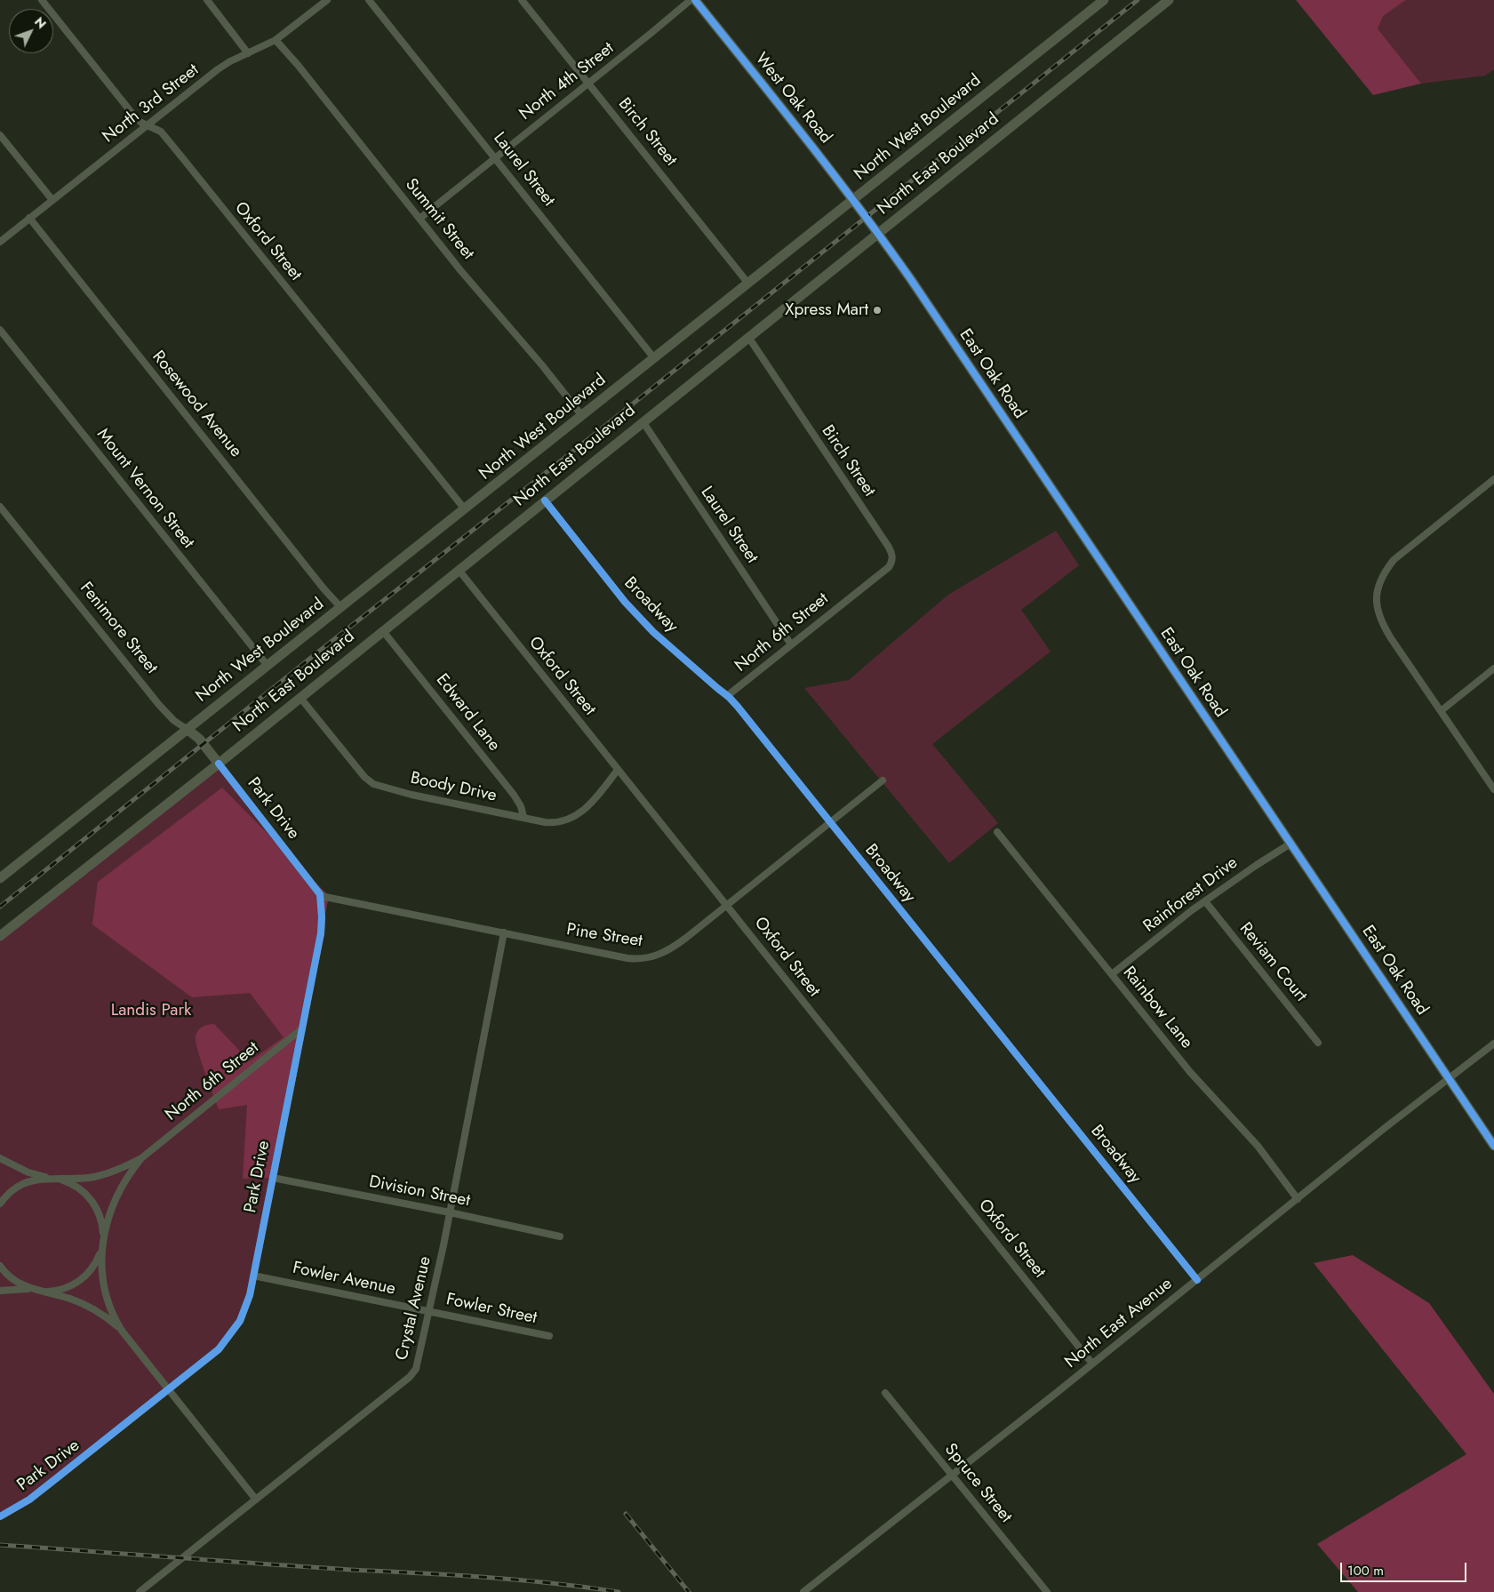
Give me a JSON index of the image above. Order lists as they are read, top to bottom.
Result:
{
  "streets": {
    "main road": [
      "West Oak Road",
      "North West Boulevard",
      "North East Boulevard",
      "East Oak Road",
      "Fenimore Street"
    ],
    "street": [
      "North 4th Street",
      "North 3rd Street",
      "Birch Street",
      "Laurel Street",
      "Summit Street",
      "Oxford Street",
      "Rosewood Avenue",
      "Mount Vernon Street",
      "Broadway",
      "North 6th Street",
      "Edward Lane",
      "Boody Drive",
      "Park Drive",
      "Rainforest Drive",
      "Pine Street",
      "Reviam Court",
      "Rainbow Lane",
      "Division Street",
      "Fowler Avenue",
      "Crystal Avenue",
      "Fowler Street",
      "North East Avenue",
      "Spruce Street"
    ]
  },
  "crossings": [
    ["North 4th Street", "Birch Street"],
    ["North 4th Street", "Laurel Street"],
    ["North 4th Street", "Summit Street"],
    ["West Oak Road", "North West Boulevard"],
    ["West Oak Road", "East Oak Road"],
    ["North 3rd Street", "Summit Street"],
    ["North 3rd Street", "Oxford Street"],
    ["North 3rd Street", "Rosewood Avenue"],
    ["North West Boulevard", "Birch Street"],
    ["North West Boulevard", "Laurel Street"],
    ["North West Boulevard", "Summit Street"],
    ["North West Boulevard", "Oxford Street"],
    ["North West Boulevard", "Rosewood Avenue"],
    ["North West Boulevard", "Mount Vernon Street"],
    ["North West Boulevard", "Fenimore Street"],
    ["Birch Street", "North East Boulevard"],
    ["Birch Street", "North 6th Street"],
    ["North East Boulevard", "Laurel Street"],
    ["North East Boulevard", "Oxford Street"],
    ["North East Boulevard", "East Oak Road"],
    ["North East Boulevard", "Broadway"],
    ["North East Boulevard", "Fenimore Street"],
    ["North East Boulevard", "Edward Lane"],
    ["North East Boulevard", "Boody Drive"],
    ["North East Boulevard", "Park Drive"],
    ["Laurel Street", "North 6th Street"],
    ["Oxford Street", "Boody Drive"],
    ["Oxford Street", "Pine Street"],
    ["Oxford Street", "North East Avenue"],
    ["East Oak Road", "Rainforest Drive"],
    ["East Oak Road", "North East Avenue"],
    ["Broadway", "North 6th Street"],
    ["Broadway", "Pine Street"],
    ["Broadway", "North East Avenue"],
    ["Fenimore Street", "Park Drive"],
    ["North 6th Street", "Park Drive"],
    ["Edward Lane", "Boody Drive"],
    ["Park Drive", "Pine Street"],
    ["Park Drive", "Division Street"],
    ["Park Drive", "Fowler Avenue"],
    ["Rainforest Drive", "Reviam Court"],
    ["Rainforest Drive", "Rainbow Lane"],
    ["Pine Street", "Crystal Avenue"],
    ["Rainbow Lane", "North East Avenue"],
    ["Division Street", "Crystal Avenue"],
    ["Fowler Avenue", "Crystal Avenue"],
    ["Fowler Avenue", "Fowler Street"],
    ["Crystal Avenue", "Fowler Street"],
    ["North East Avenue", "Spruce Street"]
  ],
  "parks": ["Landis Park"],
  "places": ["Xpress Mart"],
  "scale_bar": "100 m",
  "north": "top right"
}
